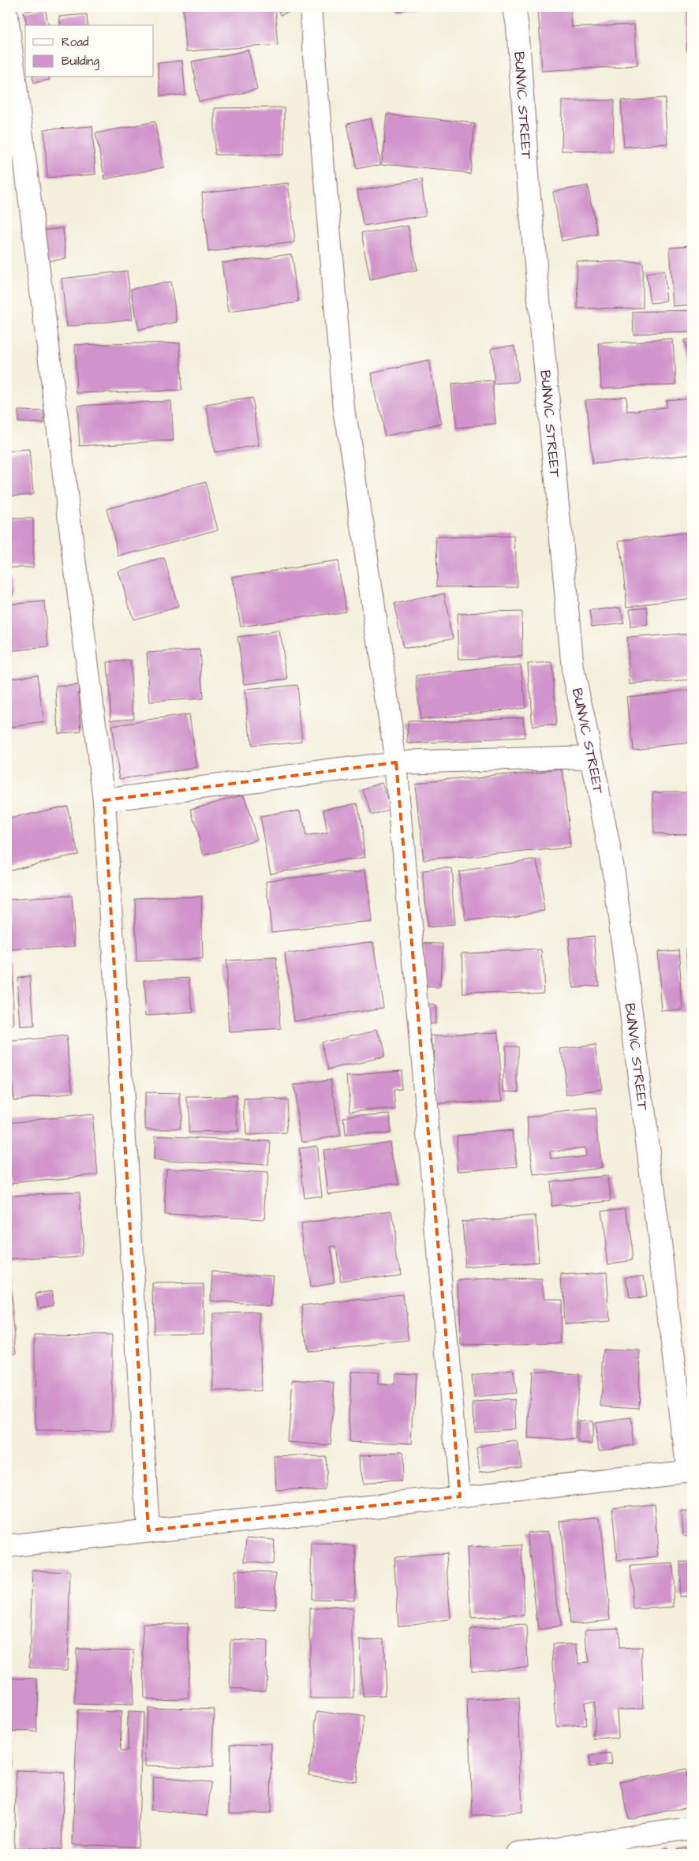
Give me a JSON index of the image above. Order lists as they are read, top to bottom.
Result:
{
  "streets": {
    "street": ["BUNVIC STREET"]
  },
  "legend": ["Road", "Building"]
}
